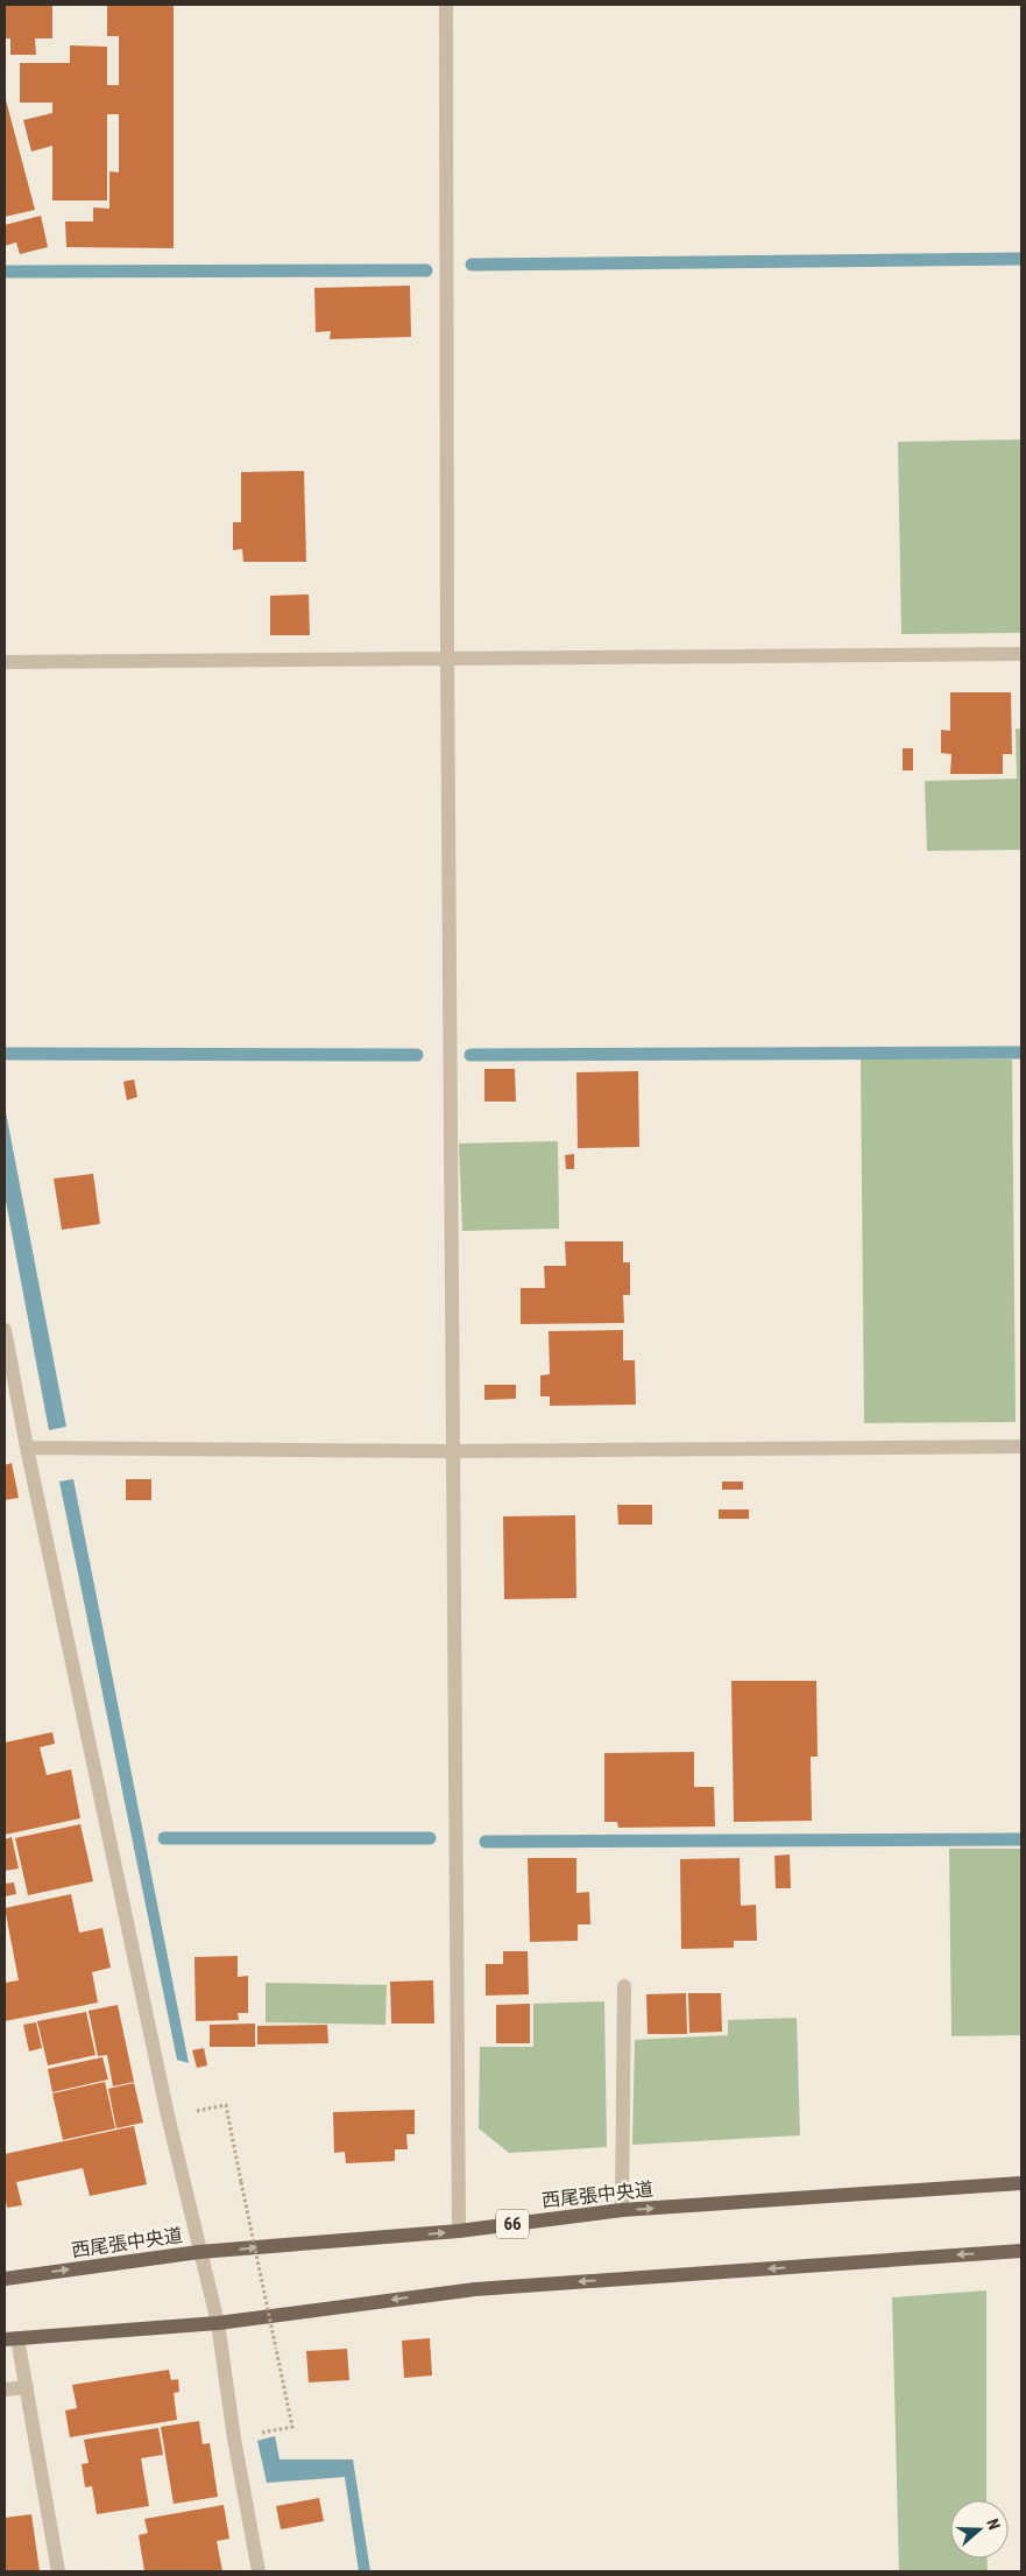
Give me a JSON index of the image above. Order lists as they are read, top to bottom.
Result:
{
  "streets": {
    "main road": ["西尾張中央道", "66"]
  },
  "north": "right"
}
